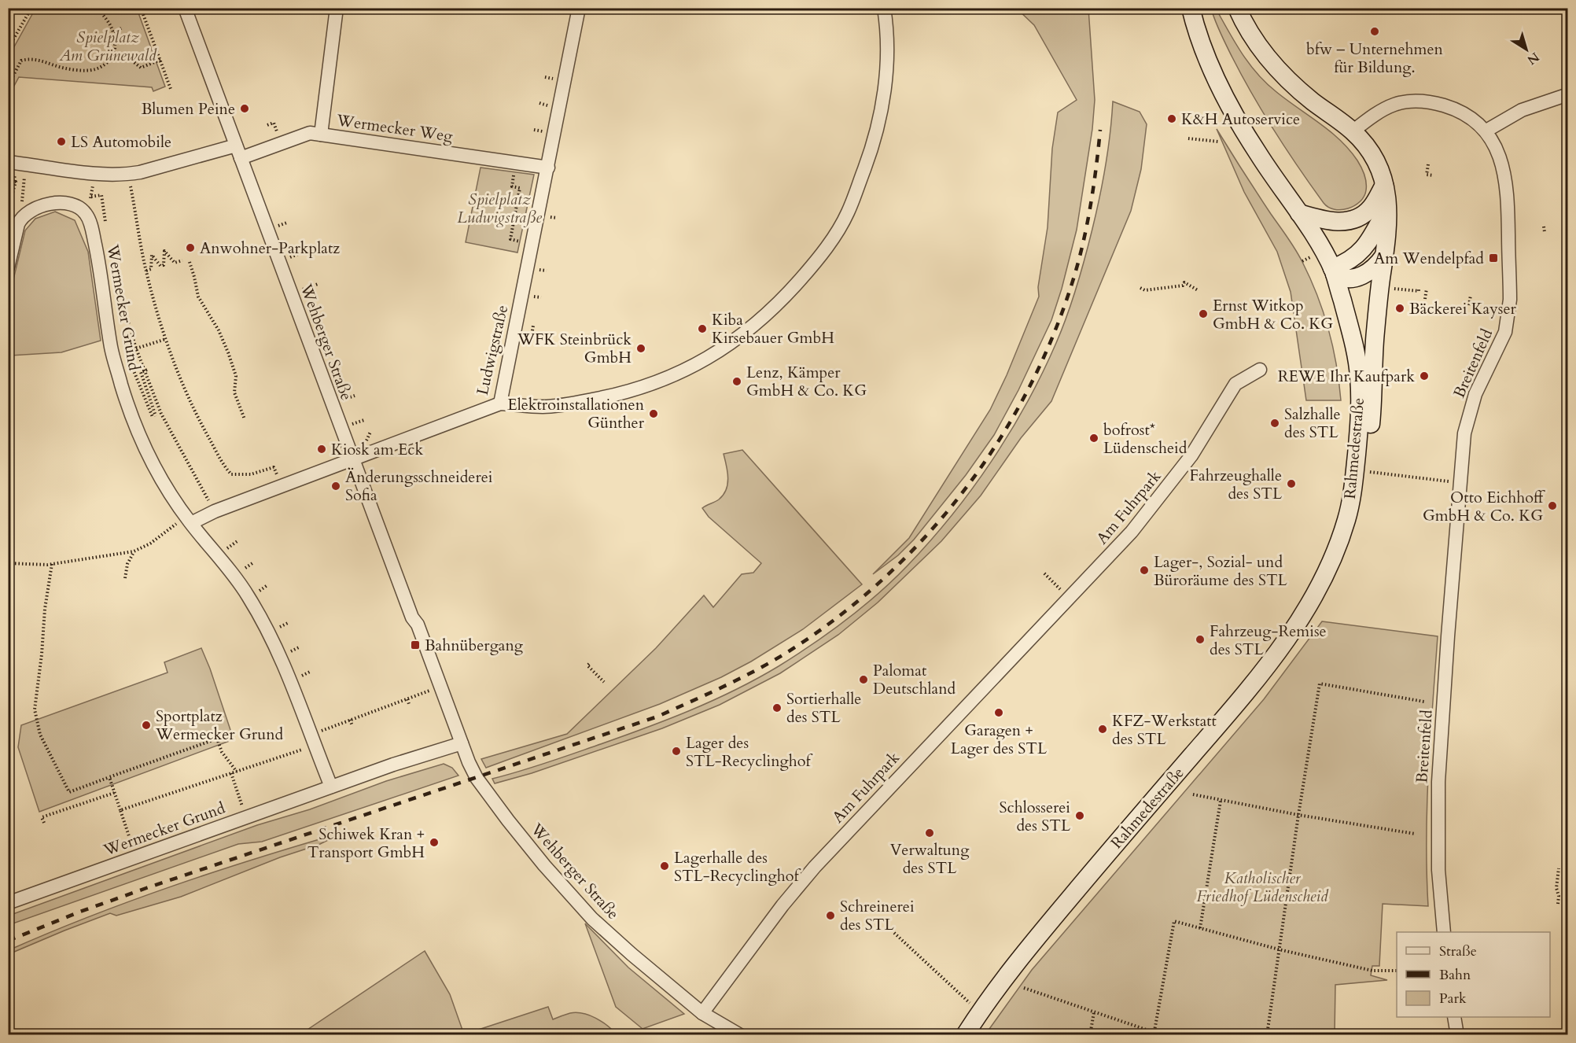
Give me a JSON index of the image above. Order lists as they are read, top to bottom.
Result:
{
  "streets": {
    "main road": ["Rahmedestraße"],
    "street": [
      "Wermecker Weg",
      "Wermecker Grund",
      "Wehberger Straße",
      "Ludwigstraße",
      "Breitenfeld",
      "Am Fuhrpark"
    ]
  },
  "crossings": [
    ["Wermecker Weg", "Wehberger Straße"],
    ["Wermecker Weg", "Ludwigstraße"],
    ["Wermecker Grund", "Wehberger Straße"],
    ["Wermecker Grund", "Ludwigstraße"],
    ["Wehberger Straße", "Ludwigstraße"],
    ["Wehberger Straße", "Am Fuhrpark"]
  ],
  "parks": ["Spielplatz Am Grünewald", "Spielplatz Ludwigstraße", "Katholischer Friedhof Lüdenscheid"],
  "places": {
    "other": [
      "bfw – Unternehmen für Bildung.",
      "Blumen Peine",
      "K&H Autoservice",
      "LS Automobile",
      "Anwohner-Parkplatz",
      "Bäckerei Kayser",
      "Ernst Witkop GmbH & Co. KG",
      "Kiba Kirsebauer GmbH",
      "WFK Steinbrück GmbH",
      "REWE Ihr Kaufpark",
      "Lenz, Kämper GmbH & Co. KG",
      "Elektroinstallationen Günther",
      "Salzhalle des STL",
      "bofrost* Lüdenscheid",
      "Kiosk am Eck",
      "Fahrzeughalle des STL",
      "Änderungsschneiderei Sofia",
      "Otto Eichhoff GmbH & Co. KG",
      "Lager-, Sozial- und Büroräume des STL",
      "Fahrzeug-Remise des STL",
      "Palomat Deutschland",
      "Sortierhalle des STL",
      "Garagen + Lager des STL",
      "Sportplatz Wermecker Grund",
      "KFZ-Werkstatt des STL",
      "Lager des STL-Recyclinghof",
      "Schlosserei des STL",
      "Verwaltung des STL",
      "Schiwek Kran + Transport GmbH",
      "Lagerhalle des STL-Recyclinghof",
      "Schreinerei des STL"
    ],
    "transit": ["Am Wendelpfad", "Bahnübergang"]
  },
  "legend": ["Straße", "Bahn", "Park"],
  "north": "bottom right"
}
